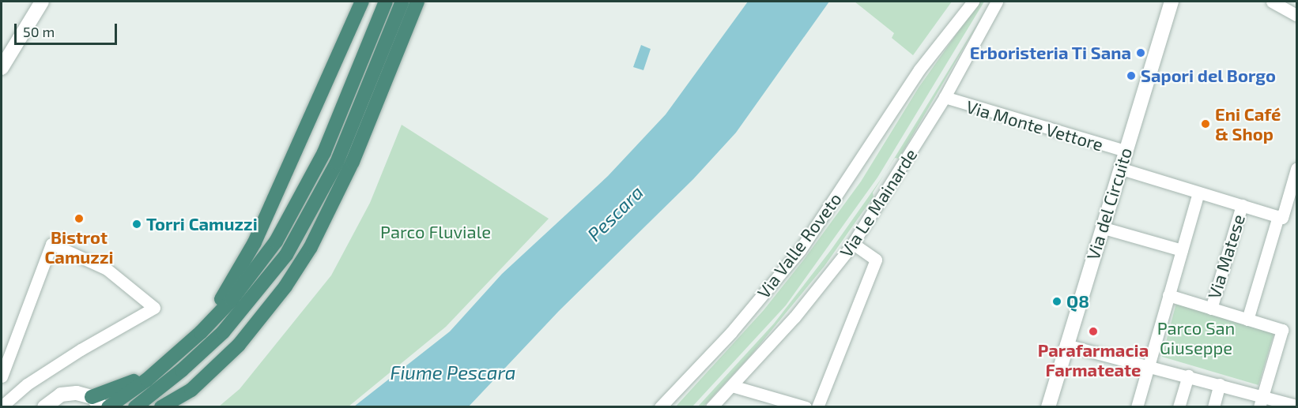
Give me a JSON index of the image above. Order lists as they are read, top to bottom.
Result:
{
  "streets": {
    "main road": ["Via del Circuito"],
    "street": [
      "Via Monte Vettore",
      "Via Le Mainarde",
      "Via Valle Roveto",
      "Via Matese"
    ]
  },
  "crossings": [
    ["Via Monte Vettore", "Via Le Mainarde"],
    ["Via Monte Vettore", "Via del Circuito"],
    ["Via del Circuito", "Via Matese"]
  ],
  "water": ["Pescara", "Fiume Pescara"],
  "parks": ["Parco Fluviale", "Parco San Giuseppe"],
  "places": [
    "Erboristeria Ti Sana",
    "Sapori del Borgo",
    "Eni Café & Shop",
    "Bistrot Camuzzi",
    "Torri Camuzzi",
    "Q8",
    "Parafarmacia Farmateate"
  ],
  "scale_bar": "50 m"
}
